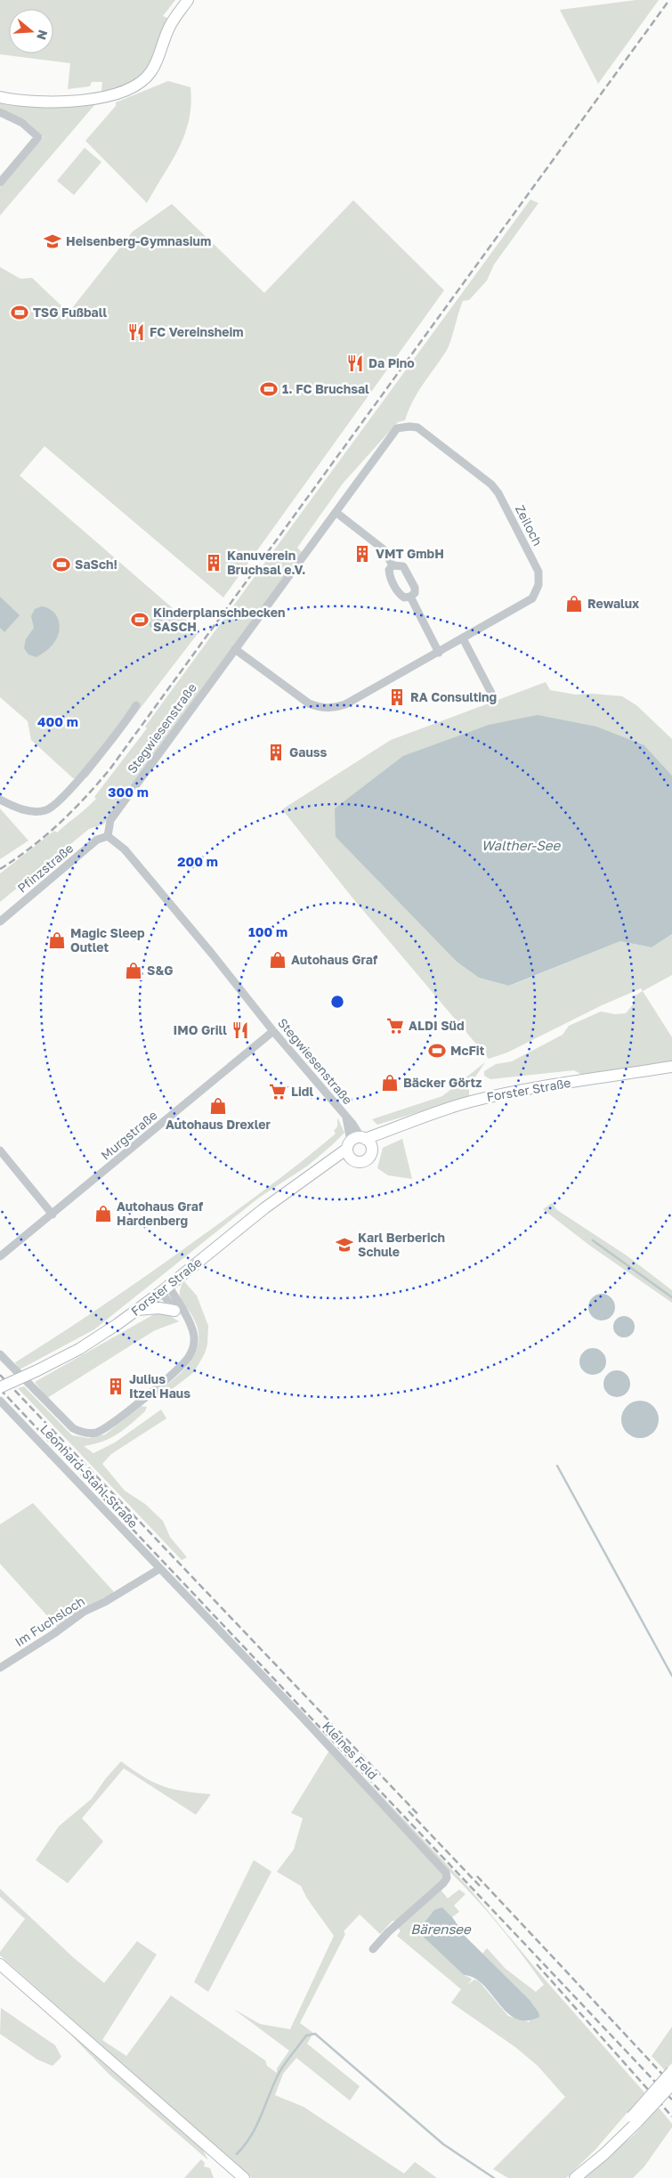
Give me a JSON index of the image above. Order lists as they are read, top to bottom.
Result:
{
  "streets": {
    "street": [
      "Zeiloch",
      "Stegwiesenstraße",
      "Pfinzstraße",
      "Forster Straße",
      "Murgstraße",
      "Leonhard-Stahl-Straße",
      "Im Fuchsloch",
      "Kleines Feld"
    ]
  },
  "crossings": [
    ["Zeiloch", "Stegwiesenstraße"],
    ["Stegwiesenstraße", "Pfinzstraße"],
    ["Stegwiesenstraße", "Forster Straße"],
    ["Stegwiesenstraße", "Murgstraße"],
    ["Leonhard-Stahl-Straße", "Im Fuchsloch"],
    ["Leonhard-Stahl-Straße", "Kleines Feld"],
    ["Im Fuchsloch", "Kleines Feld"]
  ],
  "water": ["Walther-See", "Bärensee"],
  "places": {
    "school or university": ["Heisenberg-Gymnasium", "Karl Berberich Schule"],
    "sports": [
      "TSG Fußball",
      "1. FC Bruchsal",
      "SaSch!",
      "Kinderplanschbecken SASCH",
      "McFit"
    ],
    "restaurant": ["FC Vereinsheim", "Da Pino", "IMO Grill"],
    "building": [
      "VMT GmbH",
      "Kanuverein Bruchsal e.V.",
      "RA Consulting",
      "Gauss",
      "Julius Itzel Haus"
    ],
    "shop": [
      "Rewalux",
      "Magic Sleep Outlet",
      "Autohaus Graf",
      "S&G",
      "Bäcker Görtz",
      "Autohaus Drexler",
      "Autohaus Graf Hardenberg"
    ],
    "supermarket": ["ALDI Süd", "Lidl"]
  },
  "north": "right",
  "rings": [
    "400 m",
    "300 m",
    "200 m",
    "100 m"
  ]
}
